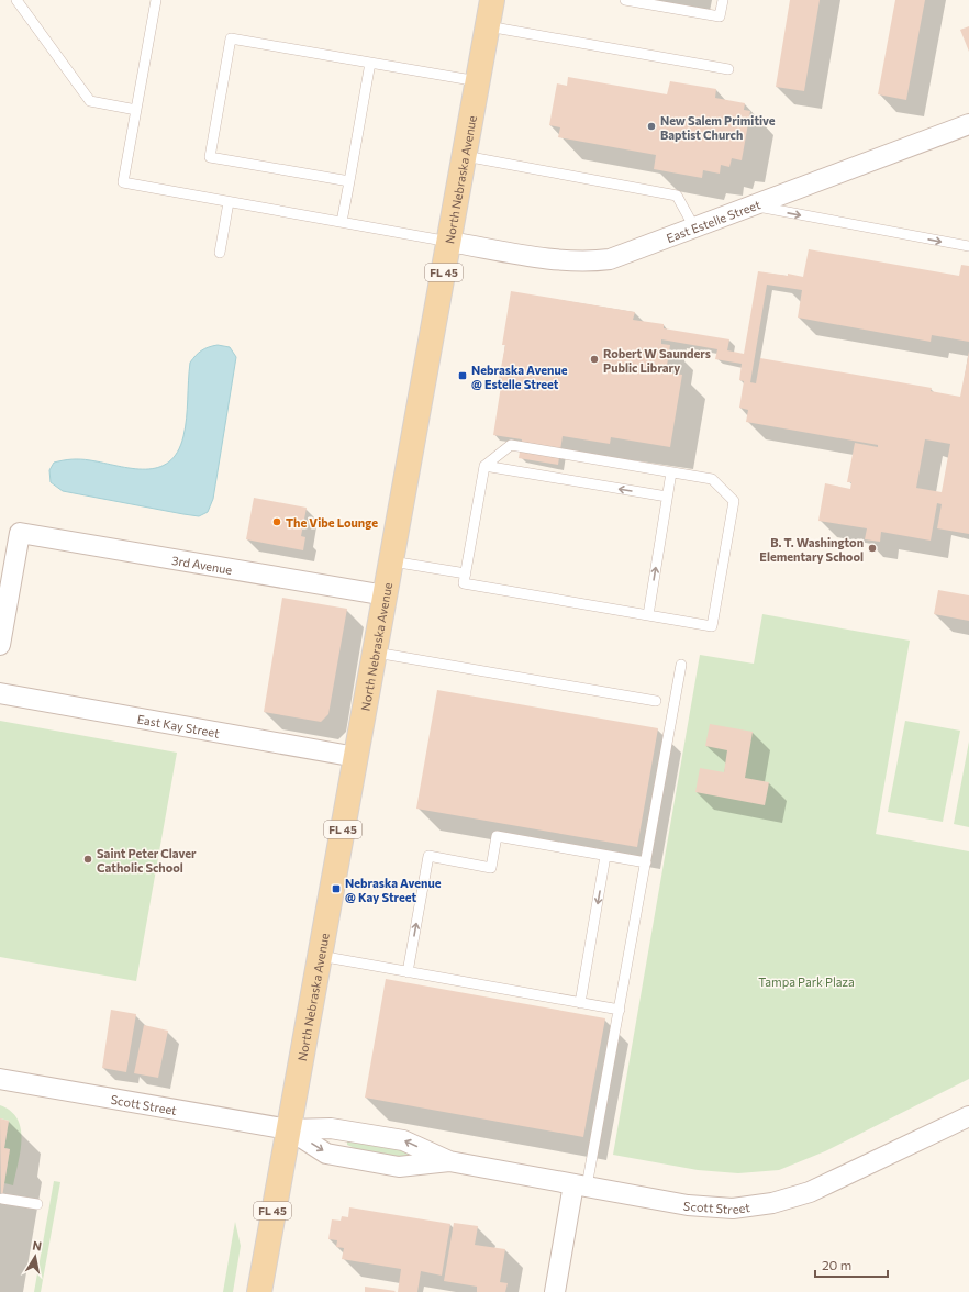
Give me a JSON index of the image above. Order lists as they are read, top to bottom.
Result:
{
  "streets": {
    "main road": ["North Nebraska Avenue", "FL 45"],
    "street": [
      "East Estelle Street",
      "3rd Avenue",
      "East Kay Street",
      "Scott Street"
    ]
  },
  "crossings": [
    ["North Nebraska Avenue", "East Estelle Street"],
    ["North Nebraska Avenue", "3rd Avenue"],
    ["North Nebraska Avenue", "East Kay Street"],
    ["North Nebraska Avenue", "Scott Street"]
  ],
  "parks": ["Tampa Park Plaza"],
  "places": {
    "other": [
      "New Salem Primitive Baptist Church",
      "Robert W Saunders Public Library",
      "The Vibe Lounge",
      "B. T. Washington Elementary School",
      "Saint Peter Claver Catholic School"
    ],
    "transit": ["Nebraska Avenue @ Estelle Street", "Nebraska Avenue @ Kay Street"]
  },
  "scale_bar": "20 m",
  "north": "top"
}
